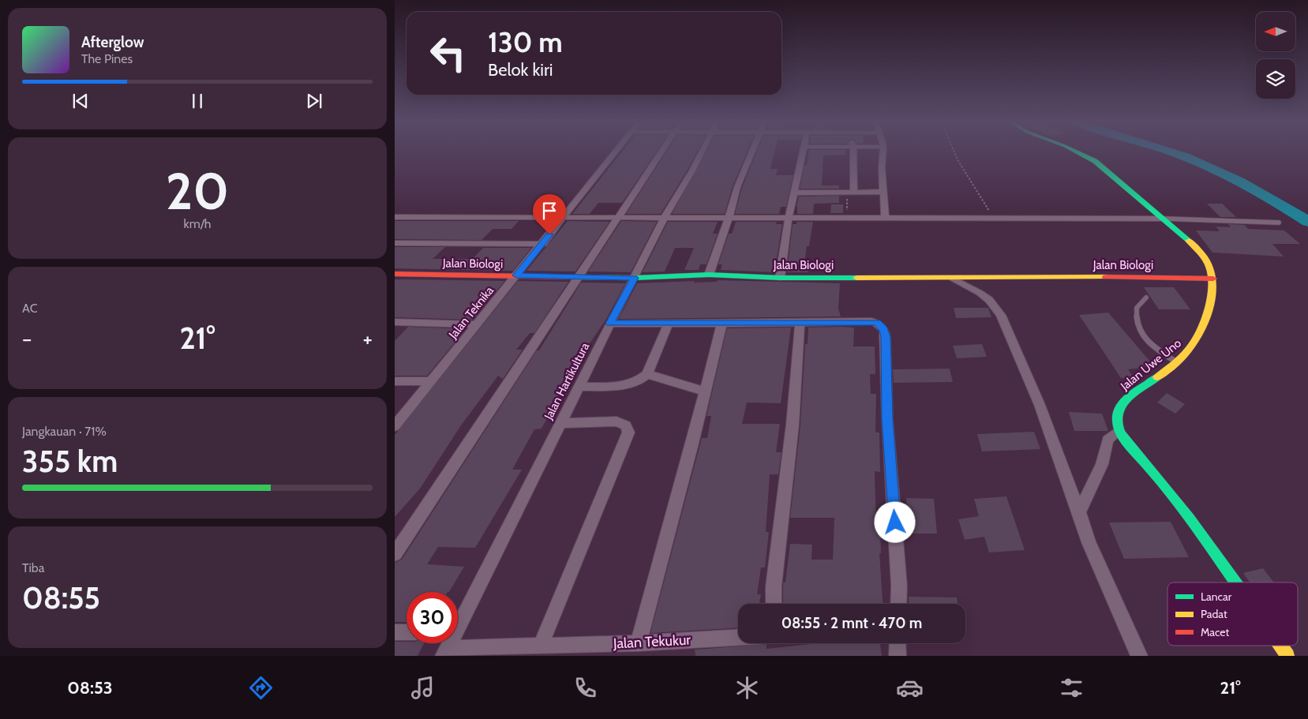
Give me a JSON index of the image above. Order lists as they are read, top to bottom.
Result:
{
  "streets": {
    "street": [
      "Jalan Biologi",
      "Jalan Teknika",
      "Jalan Uwe Uno",
      "Jalan Hartikultura",
      "Jalan Tekukur"
    ]
  },
  "crossings": [
    ["Jalan Biologi", "Jalan Teknika"],
    ["Jalan Biologi", "Jalan Uwe Uno"],
    ["Jalan Biologi", "Jalan Hartikultura"]
  ],
  "legend": ["Lancar", "Padat", "Macet"],
  "north": "left",
  "page": {
    "turn": ["130 m", "Belok kiri"],
    "song": ["Afterglow", "The Pines"],
    "tile": [
      ["20", "km/h"],
      "AC",
      ["Jangkauan · 71%", "355 km"],
      ["Tiba", "08:55"]
    ],
    "heat": ["−", "21°", "+"],
    "limit": "30",
    "trip": "08:55 · 2 mnt · 470 m",
    "tabs": ["08:53", "21°"]
  }
}
